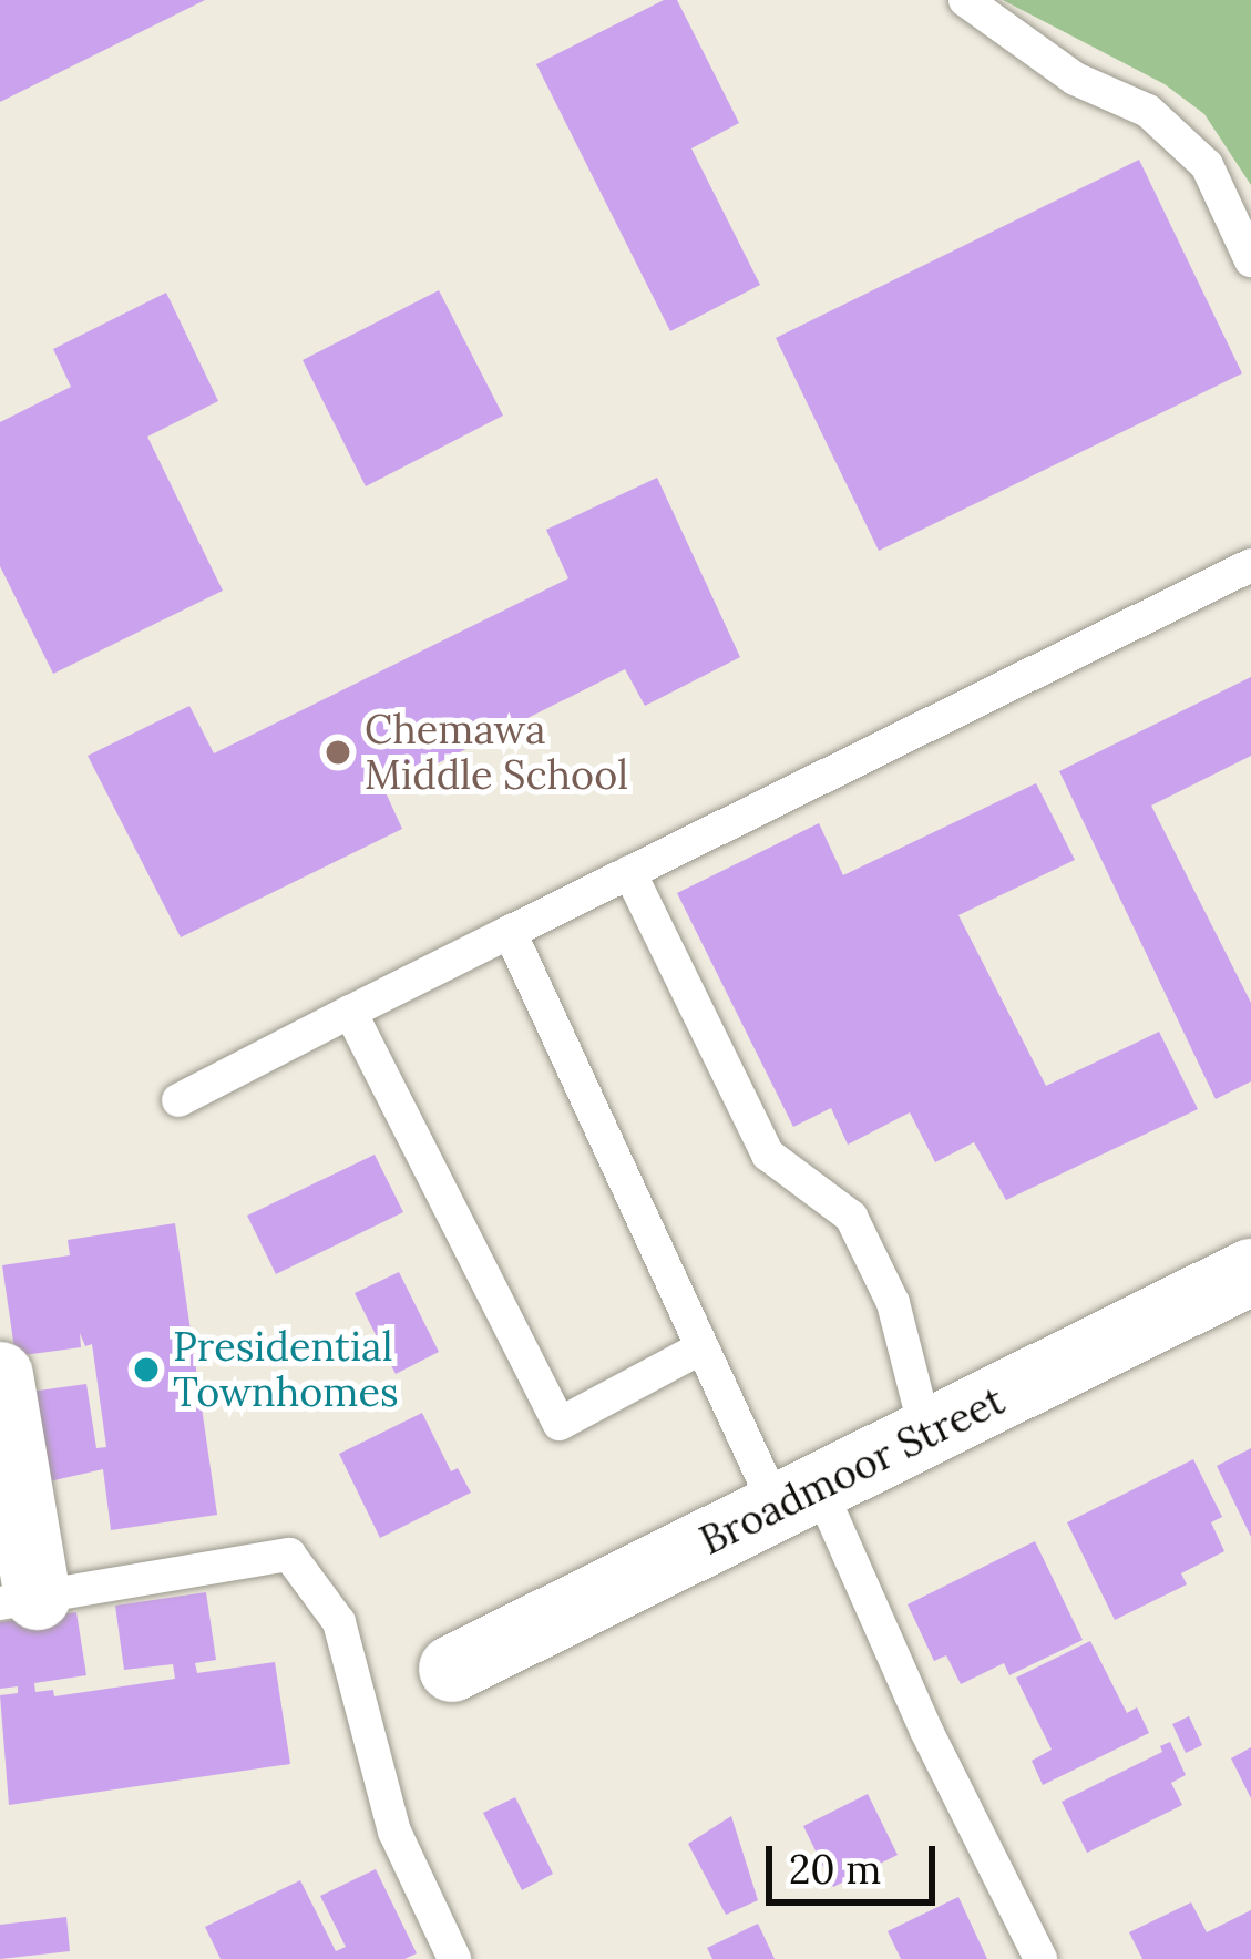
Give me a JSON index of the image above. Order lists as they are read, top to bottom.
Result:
{
  "streets": {
    "street": ["Broadmoor Street"]
  },
  "places": ["Chemawa Middle School", "Presidential Townhomes"],
  "scale_bar": "20 m"
}
